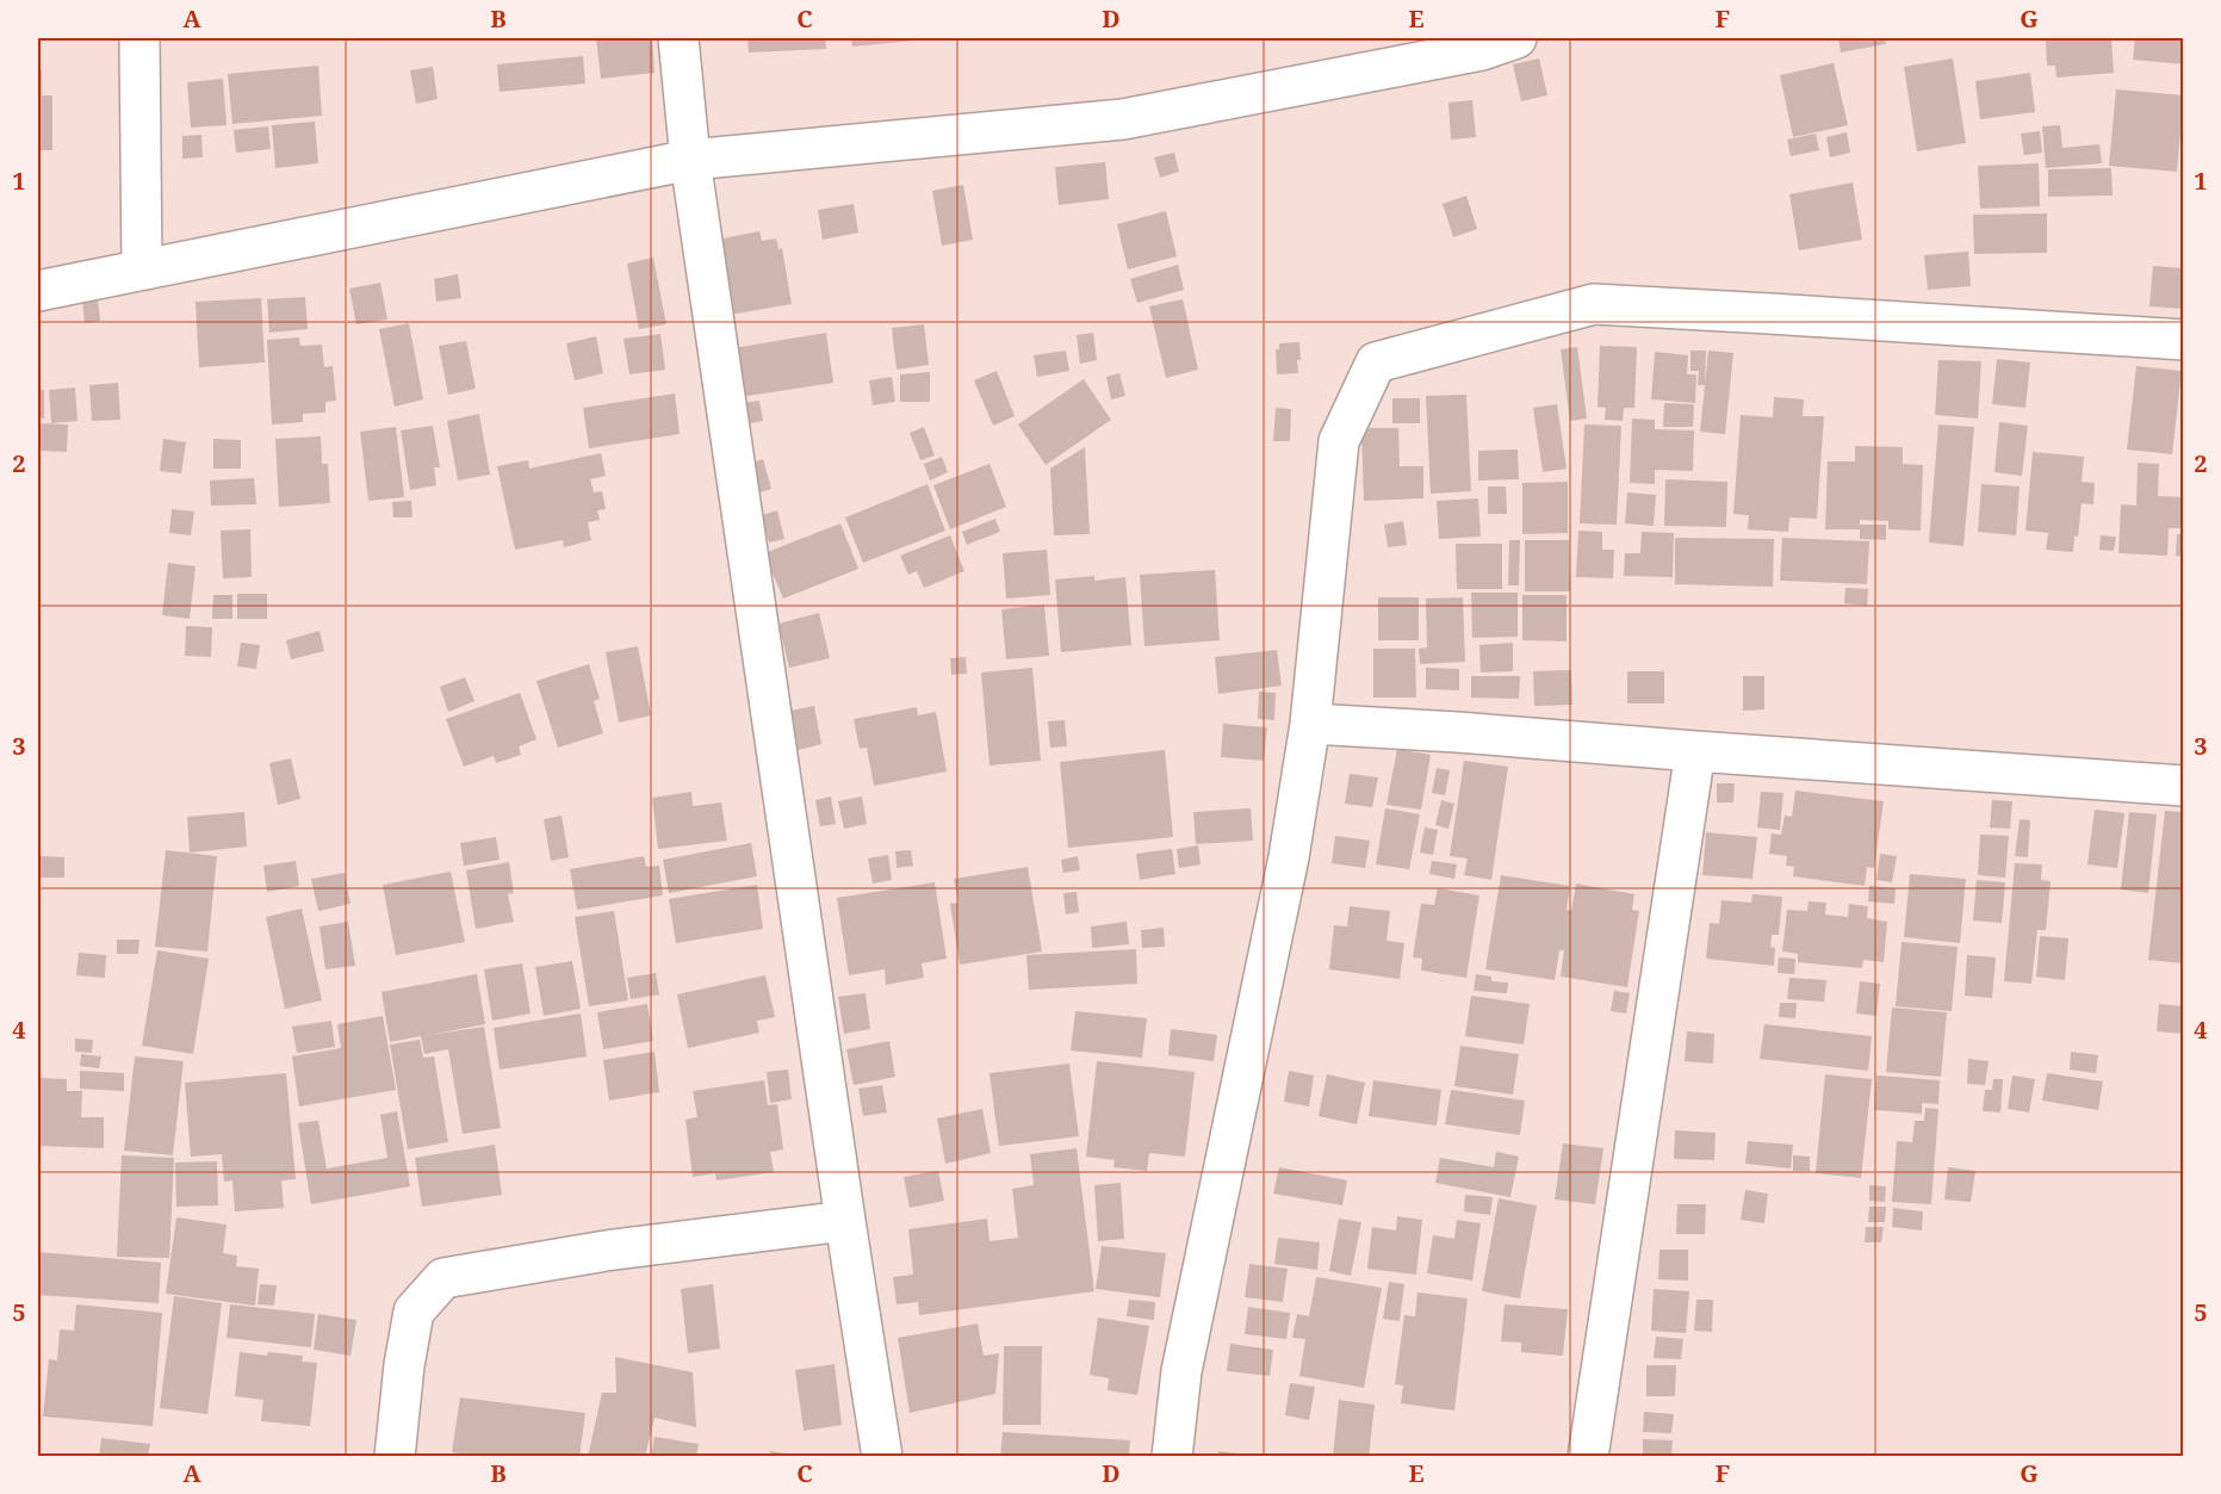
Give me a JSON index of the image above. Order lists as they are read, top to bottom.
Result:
{
  "grid": {
    "columns": [
      "A",
      "B",
      "C",
      "D",
      "E",
      "F",
      "G"
    ],
    "rows": [
      "1",
      "2",
      "3",
      "4",
      "5"
    ]
  }
}
